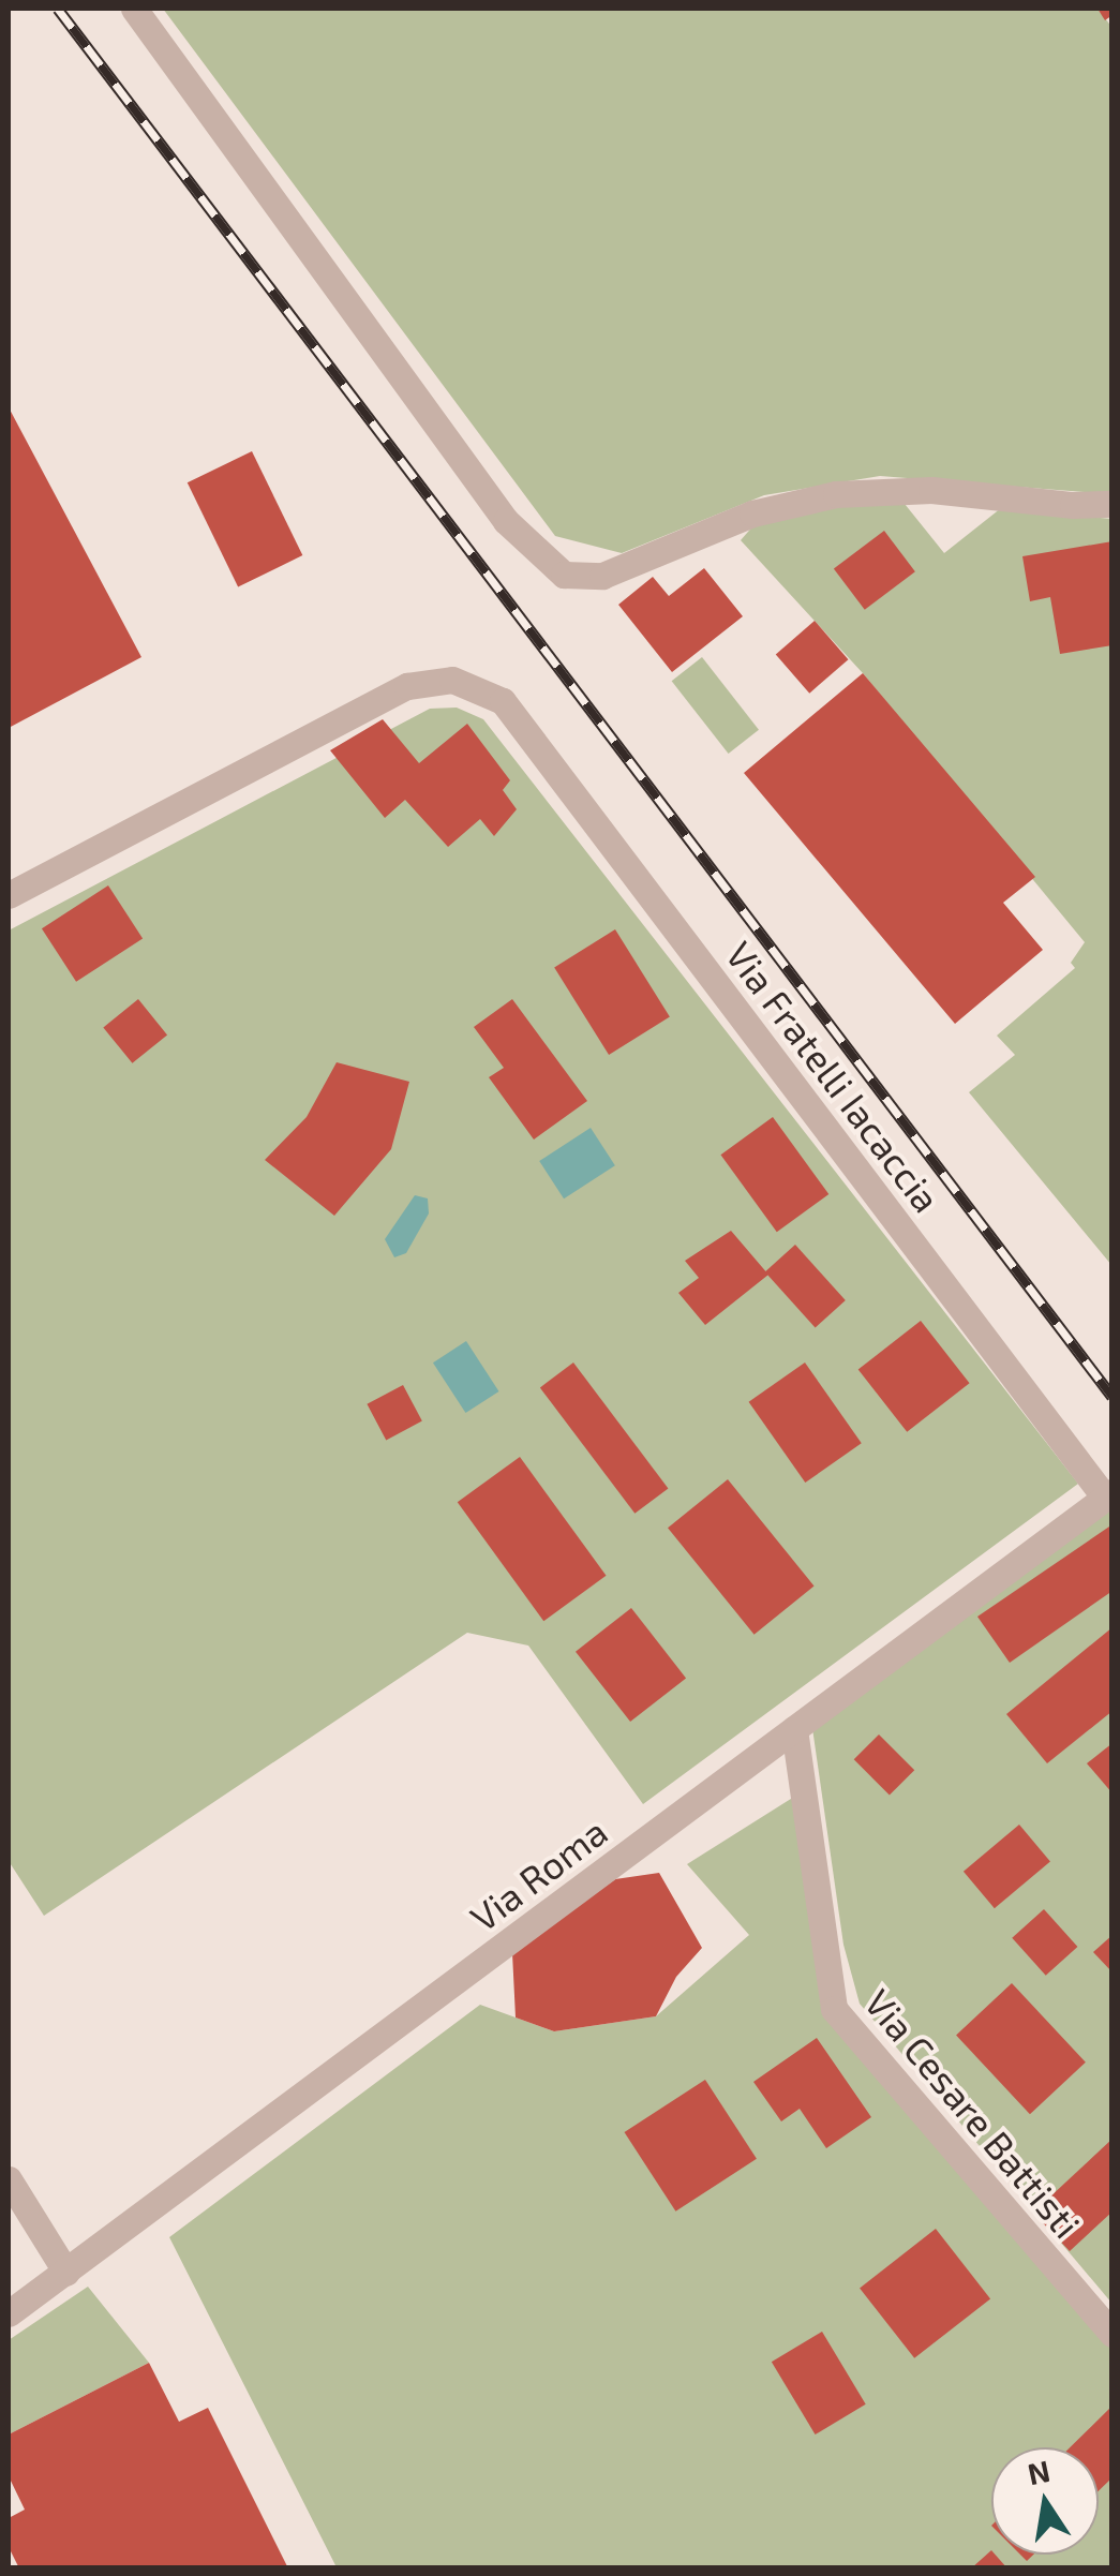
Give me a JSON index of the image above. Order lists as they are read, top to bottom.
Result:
{
  "streets": {
    "street": ["Via Fratelli Iacaccia", "Via Roma", "Via Cesare Battisti"]
  },
  "crossings": [
    ["Via Fratelli Iacaccia", "Via Roma"],
    ["Via Roma", "Via Cesare Battisti"]
  ],
  "north": "top"
}
